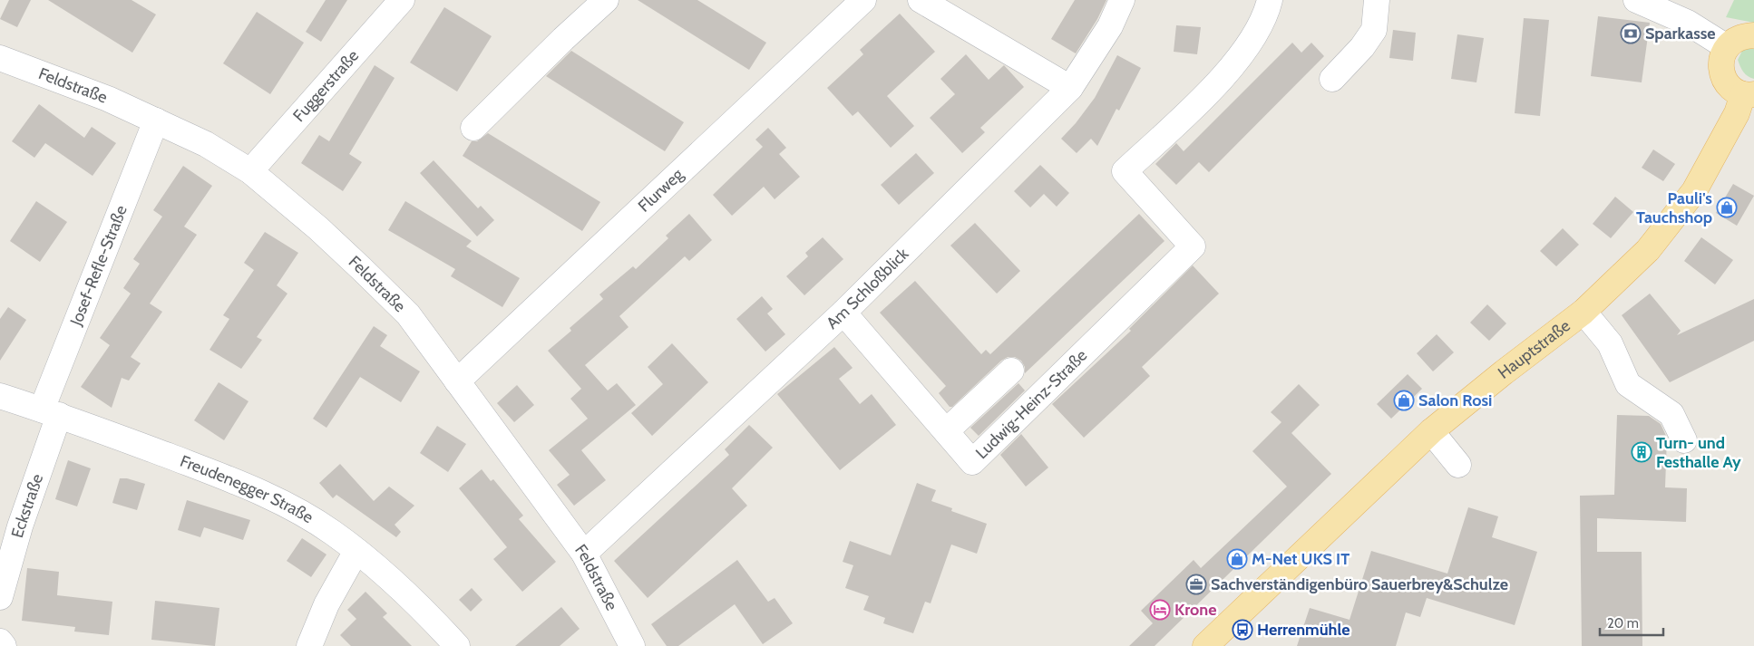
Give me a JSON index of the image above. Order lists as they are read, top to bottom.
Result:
{
  "streets": {
    "main road": ["Hauptstraße"],
    "street": [
      "Feldstraße",
      "Fuggerstraße",
      "Flurweg",
      "Josef-Refle-Straße",
      "Am Schloßblick",
      "Ludwig-Heinz-Straße",
      "Freudenegger Straße",
      "Eckstraße"
    ]
  },
  "crossings": [
    ["Feldstraße", "Fuggerstraße"],
    ["Feldstraße", "Flurweg"],
    ["Feldstraße", "Josef-Refle-Straße"],
    ["Feldstraße", "Am Schloßblick"],
    ["Josef-Refle-Straße", "Freudenegger Straße"],
    ["Josef-Refle-Straße", "Eckstraße"],
    ["Am Schloßblick", "Ludwig-Heinz-Straße"],
    ["Freudenegger Straße", "Eckstraße"]
  ],
  "places": {
    "bank": ["Sparkasse"],
    "shop": ["Pauli's Tauchshop", "Salon Rosi", "M-Net UKS IT"],
    "building": ["Turn- und Festhalle Ay"],
    "office": ["Sachverständigenbüro Sauerbrey&Schulze"],
    "hotel": ["Krone"],
    "bus stop": ["Herrenmühle"]
  },
  "scale_bar": "20 m"
}
